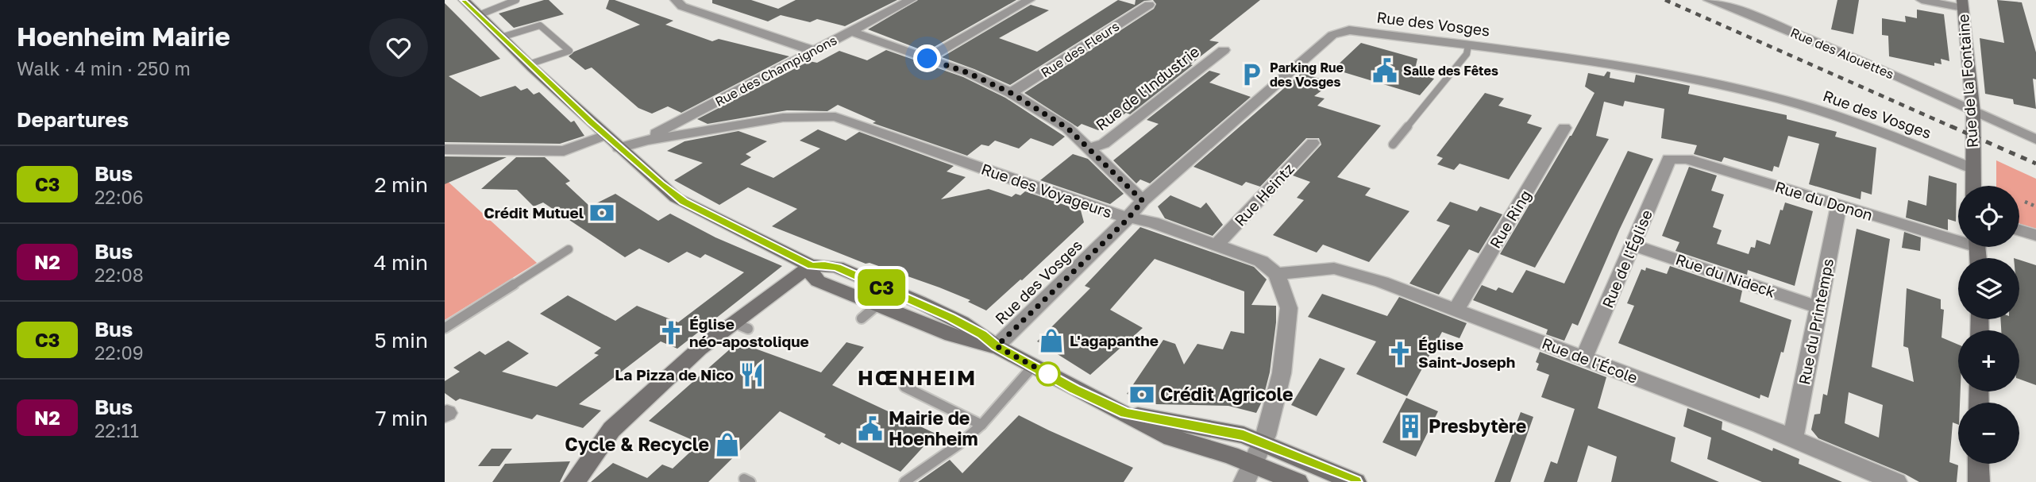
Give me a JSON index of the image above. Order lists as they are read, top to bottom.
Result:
{
  "streets": {
    "main road": ["Rue de la Fontaine"],
    "street": [
      "Rue des Vosges",
      "Rue des Fleurs",
      "Rue des Alouettes",
      "Rue des Champignons",
      "Rue de l'Industrie",
      "Rue des Voyageurs",
      "Rue Heintz",
      "Rue du Donon",
      "Rue Ring",
      "Rue de l'Église",
      "Rue du Nideck",
      "Rue du Printemps",
      "Rue de l'École"
    ]
  },
  "crossings": [
    ["Rue des Vosges", "Rue de la Fontaine"],
    ["Rue des Vosges", "Rue des Voyageurs"],
    ["Rue des Alouettes", "Rue de la Fontaine"],
    ["Rue des Champignons", "Rue des Voyageurs"],
    ["Rue des Voyageurs", "Rue Heintz"],
    ["Rue des Voyageurs", "Rue de l'École"],
    ["Rue du Donon", "Rue de l'Église"],
    ["Rue du Donon", "Rue du Printemps"],
    ["Rue Ring", "Rue de l'École"],
    ["Rue de l'Église", "Rue du Nideck"],
    ["Rue de l'Église", "Rue de l'École"],
    ["Rue du Nideck", "Rue du Printemps"],
    ["Rue du Printemps", "Rue de l'École"]
  ],
  "districts": ["HŒNHEIM"],
  "places": {
    "public building": ["Salle des Fêtes", "Mairie de Hoenheim"],
    "parking": ["Parking Rue des Vosges"],
    "bank": ["Crédit Mutuel", "Crédit Agricole"],
    "church": ["Église néo-apostolique", "Église Saint-Joseph"],
    "shop": ["L'agapanthe", "Cycle & Recycle"],
    "restaurant": ["La Pizza de Nico"],
    "building": ["Presbytère"]
  },
  "lines": ["bus line C3"],
  "page": {
    "heading": [
      ["Hoenheim Mairie", "Walk · 4 min · 250 m"],
      "Departures"
    ],
    "on_map": "C3",
    "list": [
      {
        "mark": "C3",
        "name": "Bus",
        "note": "22:06",
        "value": "2 min"
      },
      {
        "mark": "N2",
        "name": "Bus",
        "note": "22:08",
        "value": "4 min"
      },
      {
        "mark": "C3",
        "name": "Bus",
        "note": "22:09",
        "value": "5 min"
      },
      {
        "mark": "N2",
        "name": "Bus",
        "note": "22:11",
        "value": "7 min"
      }
    ],
    "map_buttons": ["+", "−"]
  }
}
